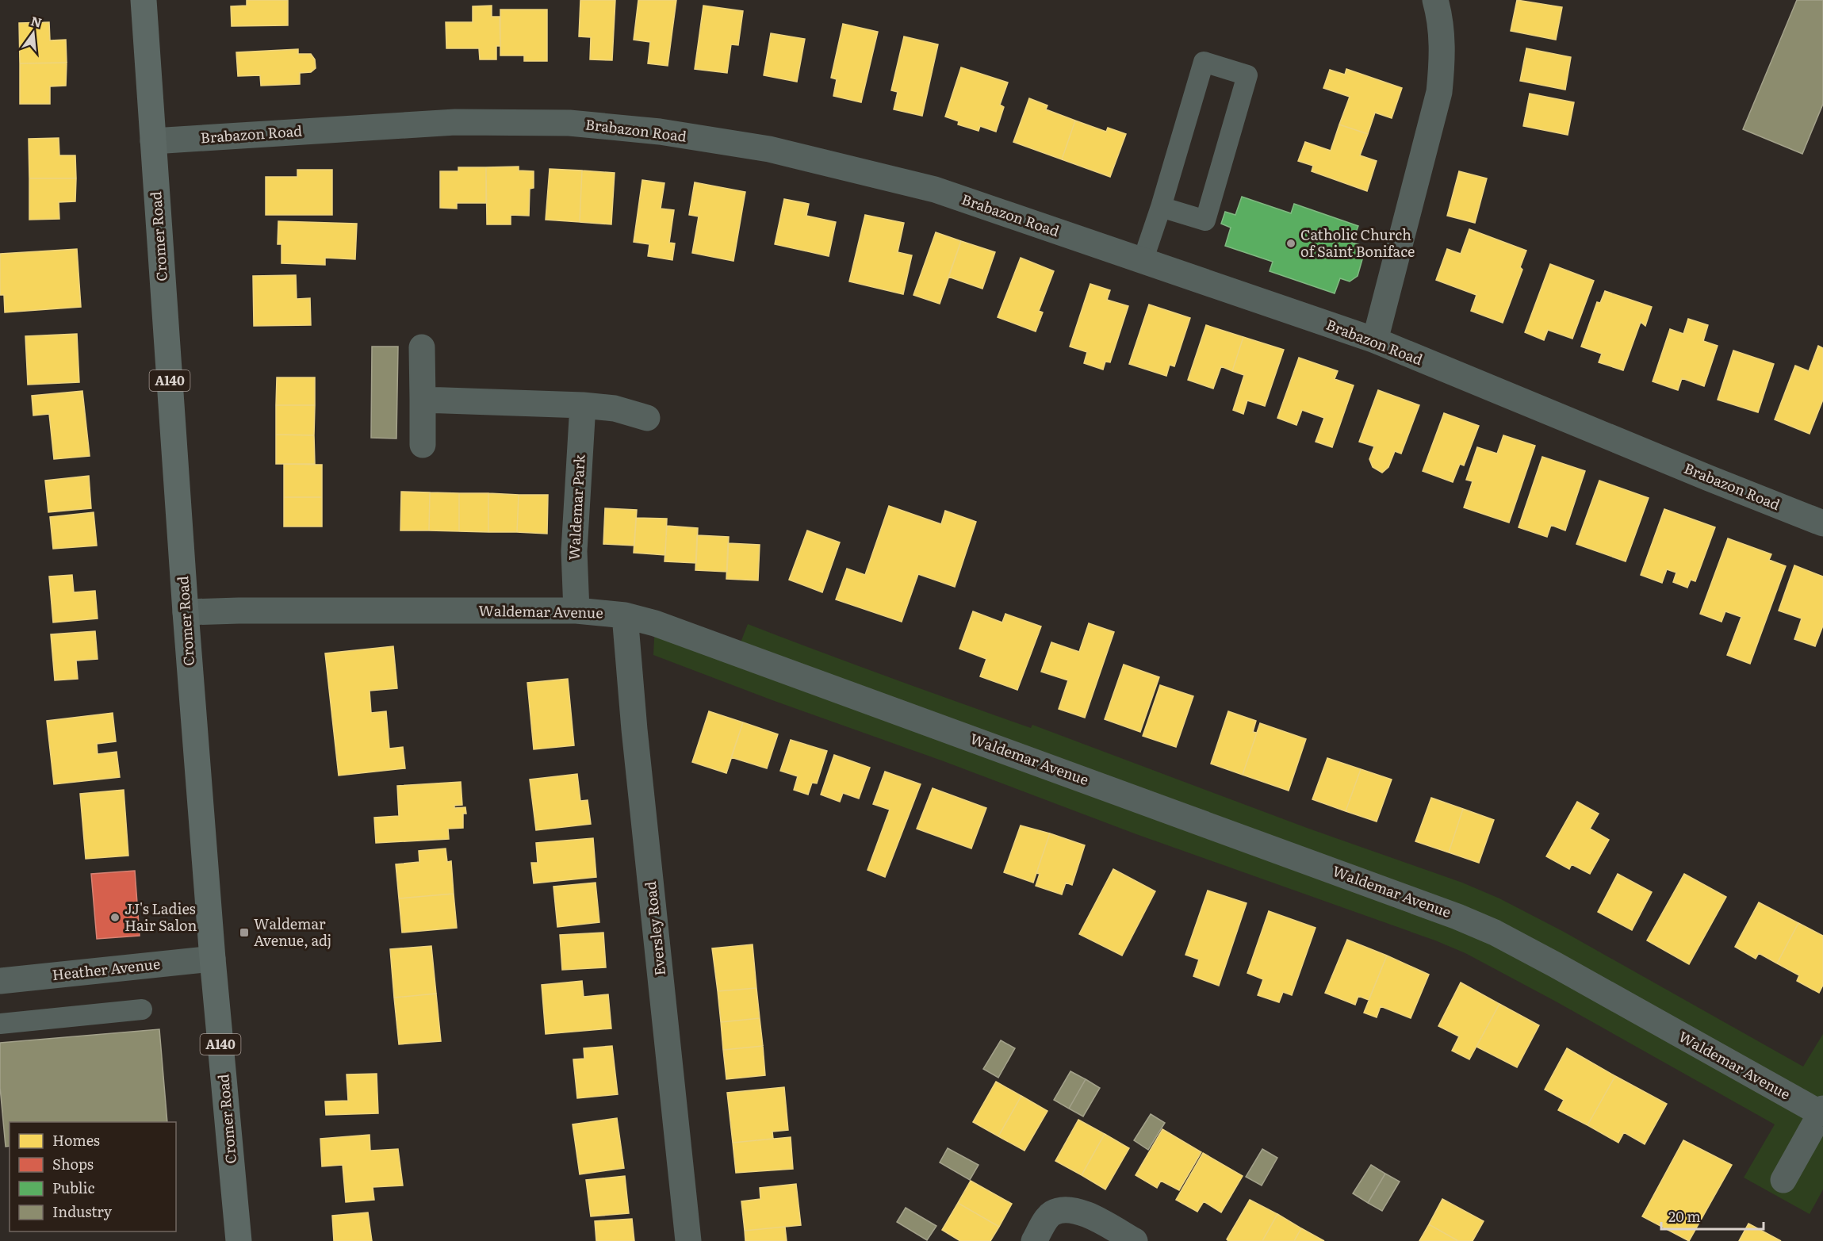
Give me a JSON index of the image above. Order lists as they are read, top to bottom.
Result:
{
  "streets": {
    "highway": ["Cromer Road", "A140"],
    "street": [
      "Brabazon Road",
      "Waldemar Park",
      "Waldemar Avenue",
      "Eversley Road",
      "Heather Avenue"
    ]
  },
  "crossings": [
    ["Brabazon Road", "Cromer Road"],
    ["Cromer Road", "Waldemar Avenue"],
    ["Cromer Road", "Heather Avenue"],
    ["Waldemar Park", "Waldemar Avenue"],
    ["Waldemar Avenue", "Eversley Road"]
  ],
  "places": {
    "other": ["Catholic Church of Saint Boniface", "JJ's Ladies Hair Salon"],
    "transit": ["Waldemar Avenue, adj"]
  },
  "legend": [
    "Homes",
    "Shops",
    "Public",
    "Industry"
  ],
  "scale_bar": "20 m",
  "north": "top"
}
